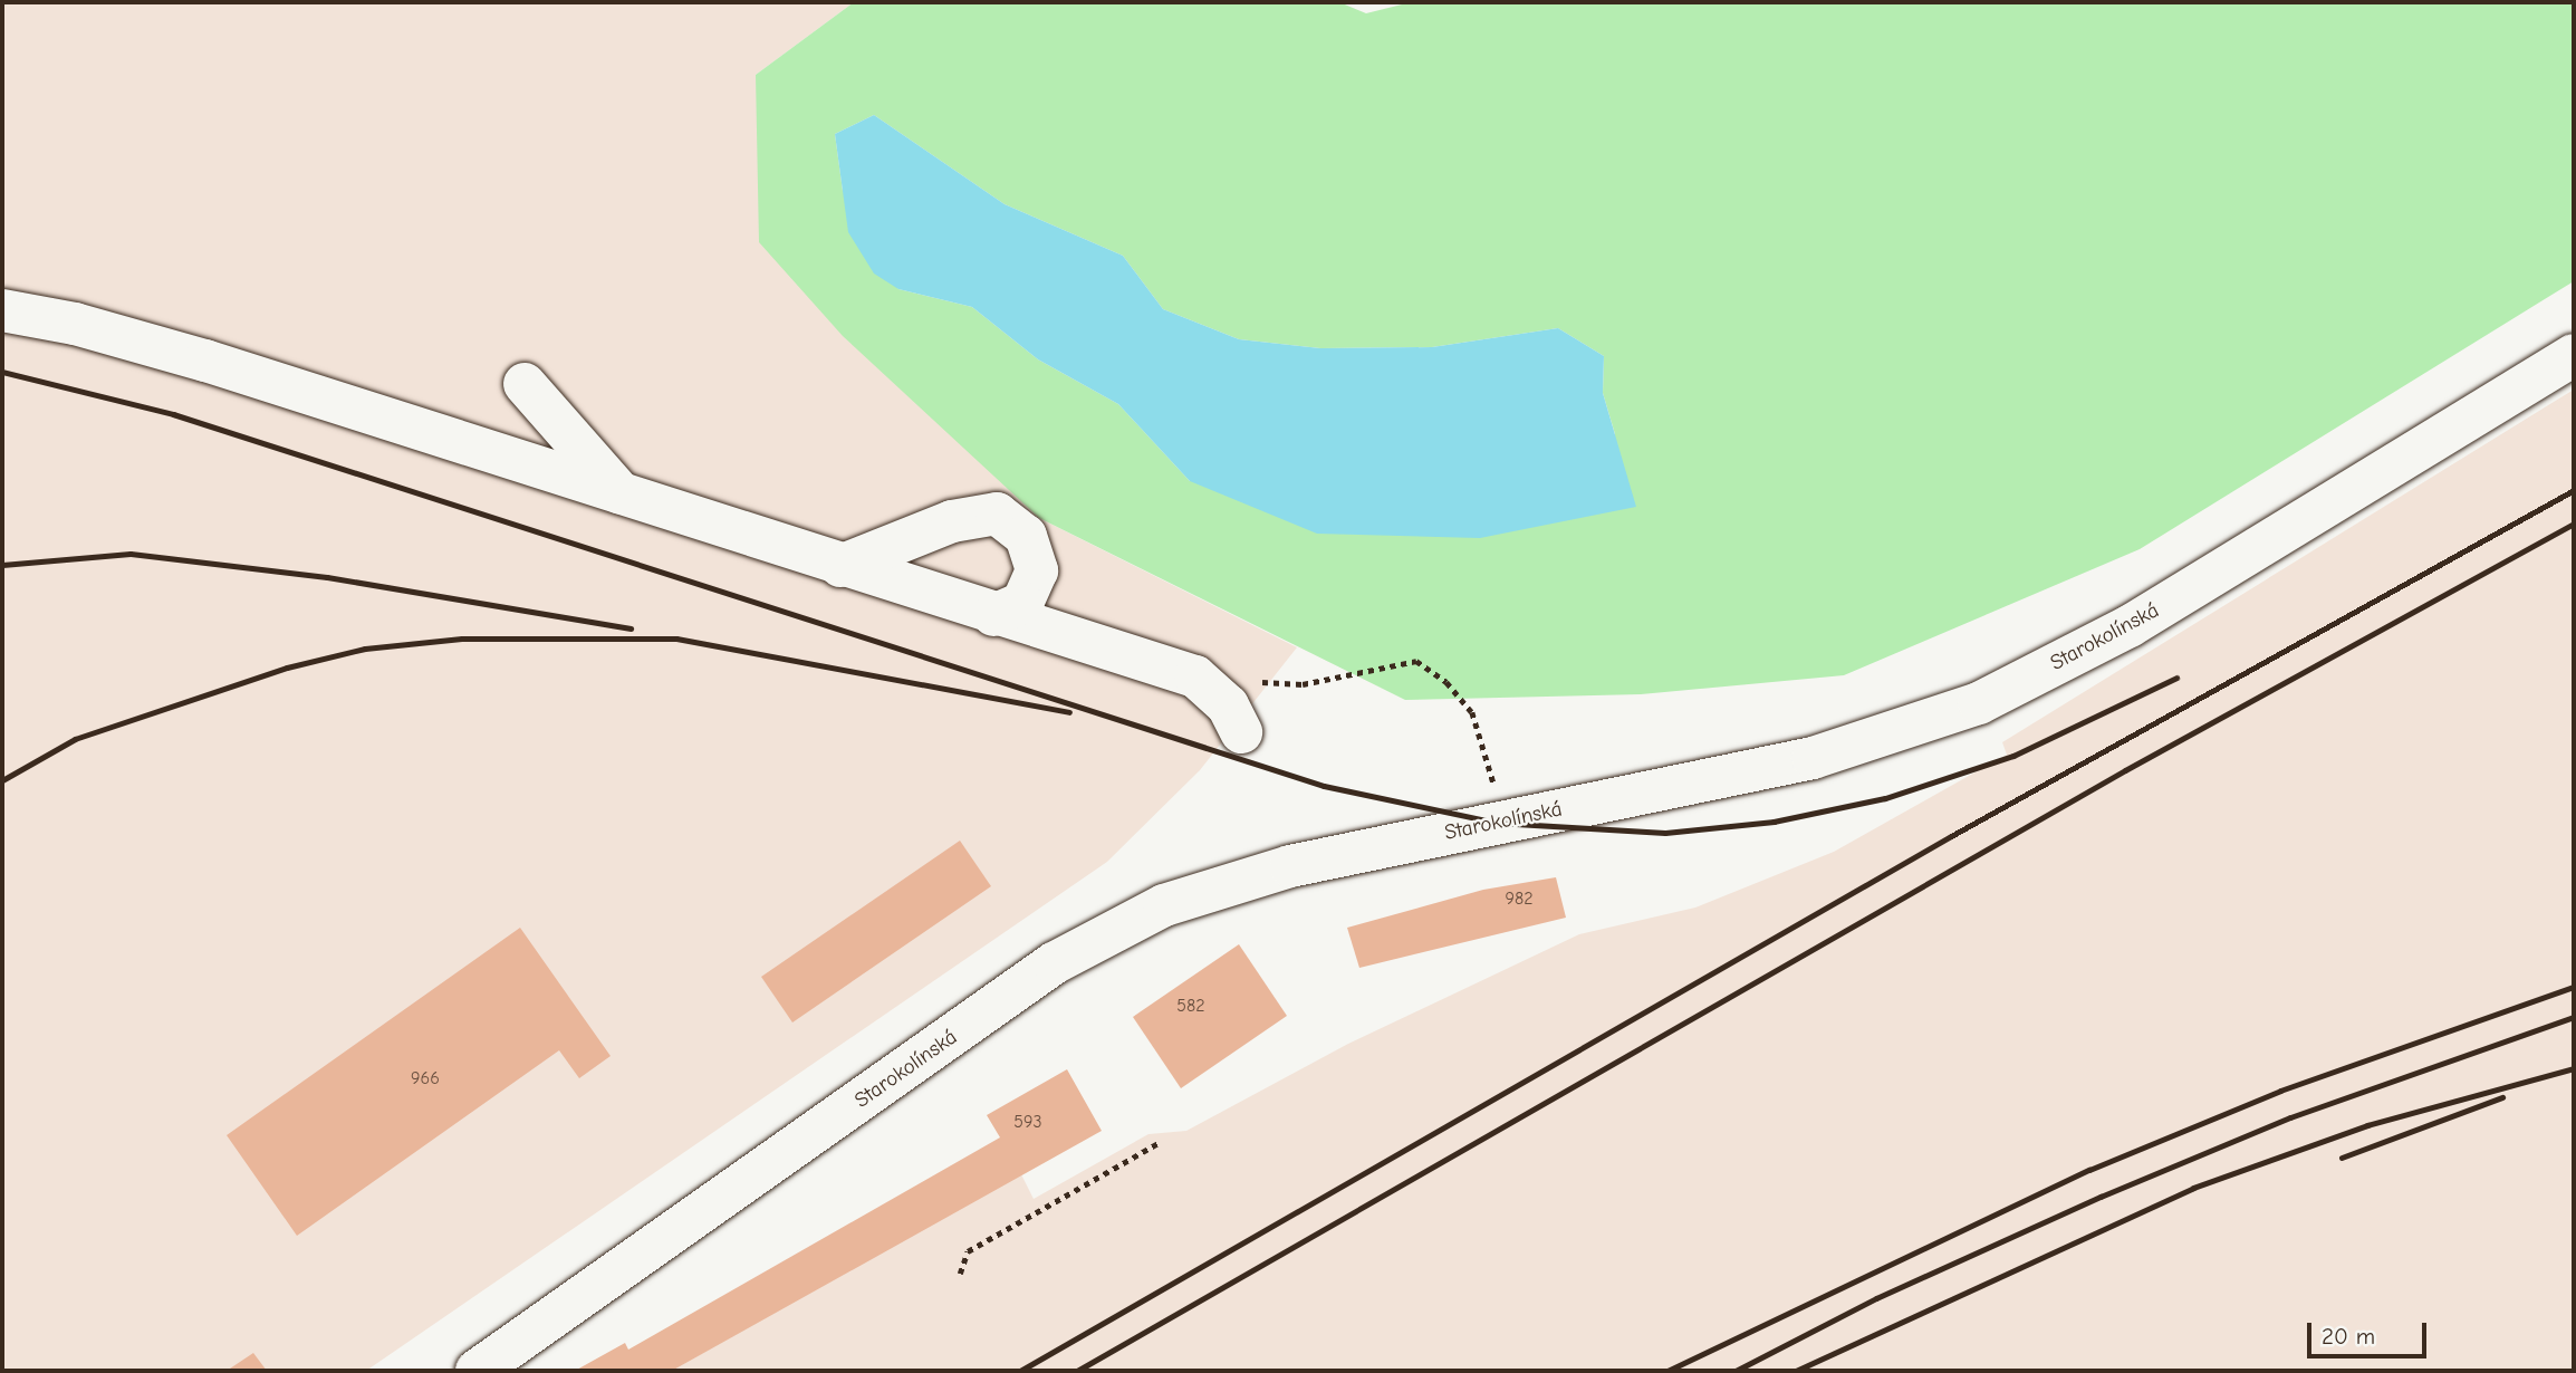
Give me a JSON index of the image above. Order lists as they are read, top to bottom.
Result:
{
  "streets": {
    "street": ["Starokolínská"]
  },
  "house_numbers": [
    "982",
    "582",
    "966",
    "593"
  ],
  "scale_bar": "20 m"
}
